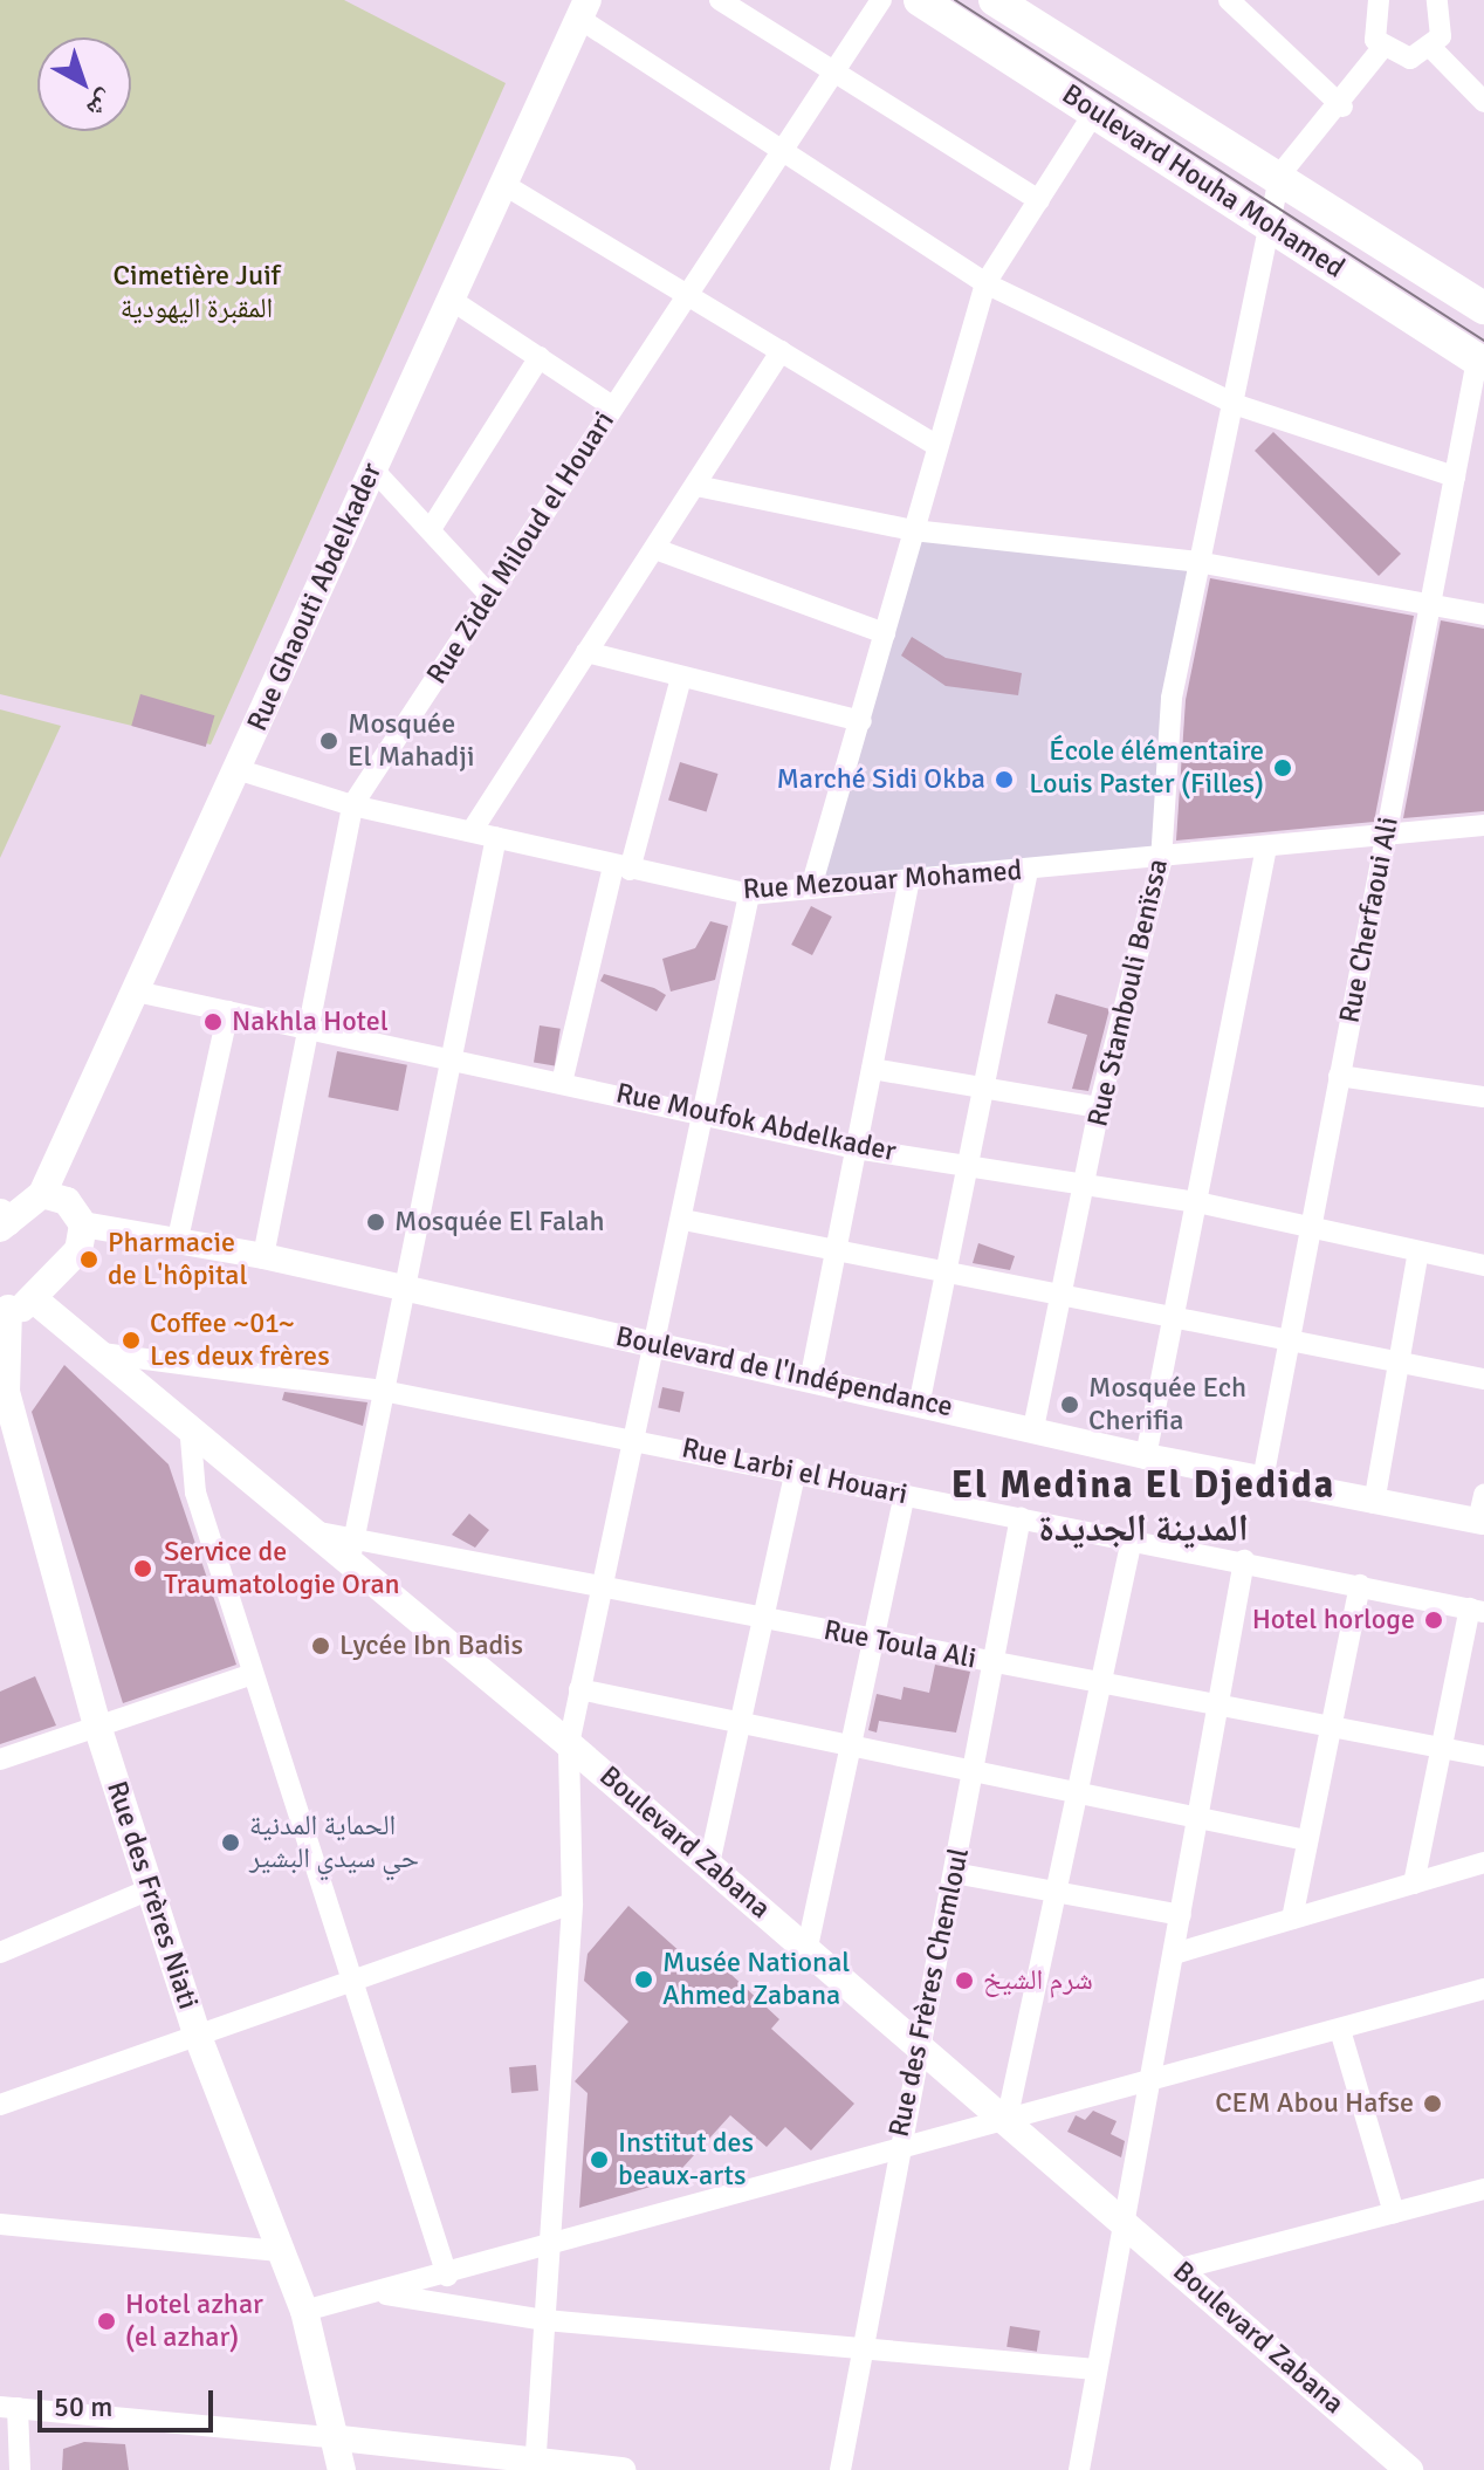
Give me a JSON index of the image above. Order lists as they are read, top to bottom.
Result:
{
  "streets": {
    "main road": [
      "Boulevard Houha Mohamed",
      "Rue Ghaouti Abdelkader",
      "Boulevard Zabana",
      "Rue des Frères Niati"
    ],
    "street": [
      "Rue Zidel Miloud el Houari",
      "Rue Mezouar Mohamed",
      "Rue Cherfaoui Ali",
      "Rue Stambouli Benïssa",
      "Rue Moufok Abdelkader",
      "Boulevard de l'Indépendance",
      "Rue Larbi el Houari",
      "Rue Toula Ali",
      "Rue des Frères Chemloul"
    ]
  },
  "crossings": [
    ["Boulevard Houha Mohamed", "Rue Cherfaoui Ali"],
    ["Boulevard Houha Mohamed", "Rue Stambouli Benïssa"],
    ["Rue Zidel Miloud el Houari", "Rue Mezouar Mohamed"],
    ["Rue Zidel Miloud el Houari", "Rue Moufok Abdelkader"],
    ["Rue Zidel Miloud el Houari", "Boulevard de l'Indépendance"],
    ["Rue Ghaouti Abdelkader", "Rue Mezouar Mohamed"],
    ["Rue Ghaouti Abdelkader", "Rue Moufok Abdelkader"],
    ["Rue Mezouar Mohamed", "Rue Cherfaoui Ali"],
    ["Rue Mezouar Mohamed", "Rue Stambouli Benïssa"],
    ["Rue Cherfaoui Ali", "Rue Moufok Abdelkader"],
    ["Rue Cherfaoui Ali", "Boulevard de l'Indépendance"],
    ["Rue Stambouli Benïssa", "Rue Moufok Abdelkader"],
    ["Rue Stambouli Benïssa", "Boulevard de l'Indépendance"],
    ["Rue Larbi el Houari", "Boulevard Zabana"],
    ["Rue Larbi el Houari", "Rue des Frères Chemloul"],
    ["Rue Toula Ali", "Boulevard Zabana"],
    ["Rue Toula Ali", "Rue des Frères Chemloul"],
    ["Boulevard Zabana", "Rue des Frères Niati"],
    ["Boulevard Zabana", "Rue des Frères Chemloul"]
  ],
  "districts": ["El Medina El Djedida المدينة الجديدة"],
  "parks": ["Cimetière Juif المقبرة اليهودية"],
  "places": [
    "Mosquée El Mahadji",
    "École élémentaire Louis Paster (Filles)",
    "Marché Sidi Okba",
    "Nakhla Hotel",
    "Mosquée El Falah",
    "Pharmacie de L'hôpital",
    "Coffee ~01~ Les deux frères",
    "Mosquée Ech Cherifia",
    "Service de Traumatologie Oran",
    "Hotel horloge",
    "Lycée Ibn Badis",
    "الحماية المدنية حي سيدي البشير",
    "Musée National Ahmed Zabana",
    "شرم الشيخ",
    "CEM Abou Hafse",
    "Institut des beaux-arts",
    "Hotel azhar (el azhar)"
  ],
  "scale_bar": "50 m",
  "north": "bottom right"
}
